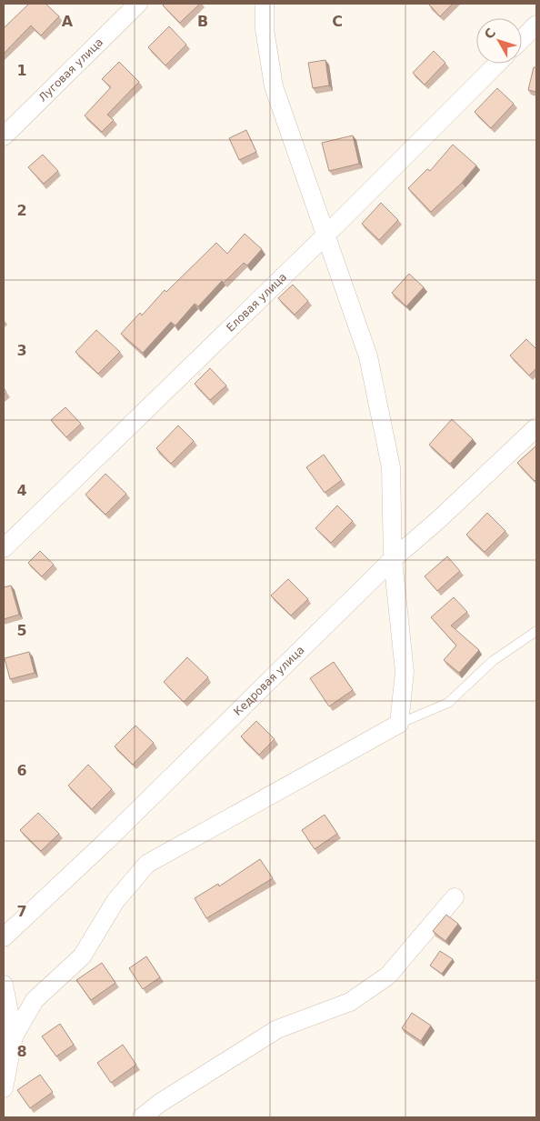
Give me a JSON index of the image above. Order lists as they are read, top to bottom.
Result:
{
  "streets": {
    "street": ["Луговая улица", "Еловая улица", "Кедровая улица"]
  },
  "north": "top left",
  "grid": {
    "columns": ["A", "B", "C"],
    "rows": [
      "1",
      "2",
      "3",
      "4",
      "5",
      "6",
      "7",
      "8"
    ]
  }
}
